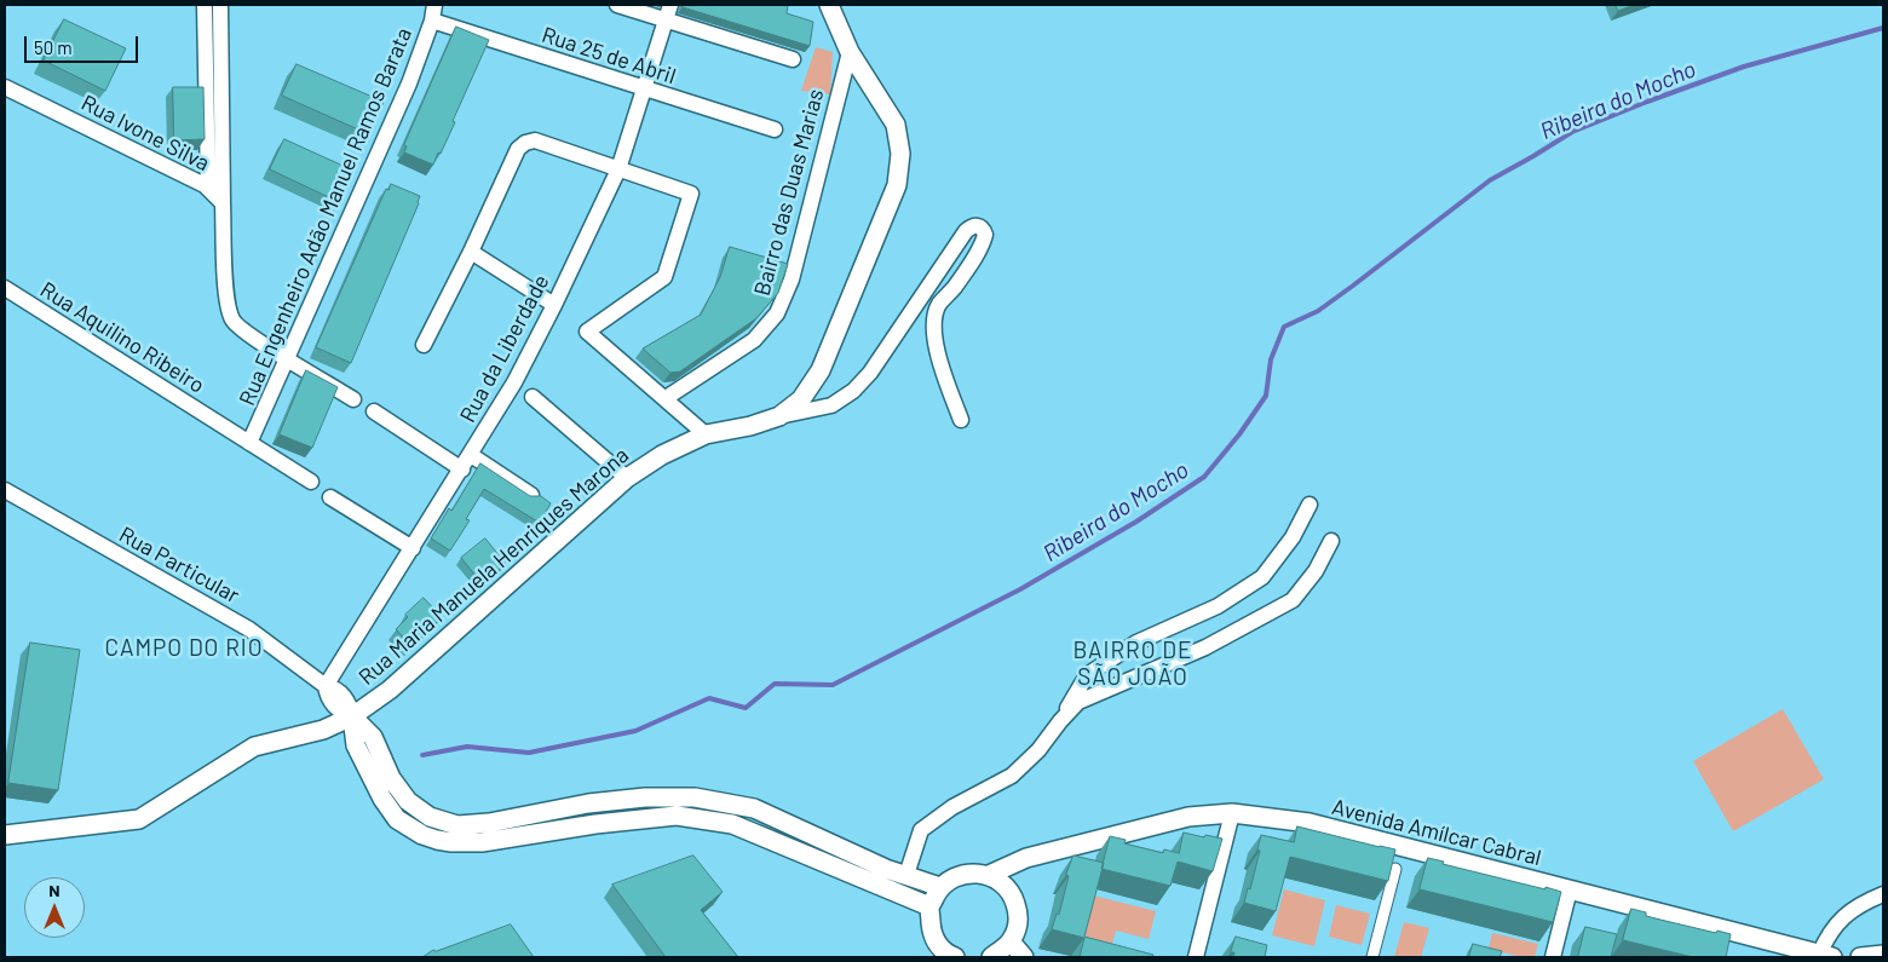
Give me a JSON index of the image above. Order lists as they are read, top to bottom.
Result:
{
  "streets": {
    "street": [
      "Rua 25 de Abril",
      "Rua Ivone Silva",
      "Bairro das Duas Marias",
      "Rua Engenheiro Adão Manuel Ramos Barata",
      "Rua Aquilino Ribeiro",
      "Rua da Liberdade",
      "Rua Particular",
      "Rua Maria Manuela Henriques Marona",
      "Avenida Amílcar Cabral"
    ]
  },
  "crossings": [
    ["Rua 25 de Abril", "Rua Engenheiro Adão Manuel Ramos Barata"],
    ["Rua 25 de Abril", "Rua da Liberdade"],
    ["Bairro das Duas Marias", "Rua Maria Manuela Henriques Marona"],
    ["Rua Engenheiro Adão Manuel Ramos Barata", "Rua Aquilino Ribeiro"],
    ["Rua da Liberdade", "Rua Particular"],
    ["Rua Particular", "Rua Maria Manuela Henriques Marona"]
  ],
  "districts": ["CAMPO DO RIO", "BAIRRO DE SÃO JOÃO"],
  "water": ["Ribeira do Mocho"],
  "scale_bar": "50 m",
  "north": "top"
}
